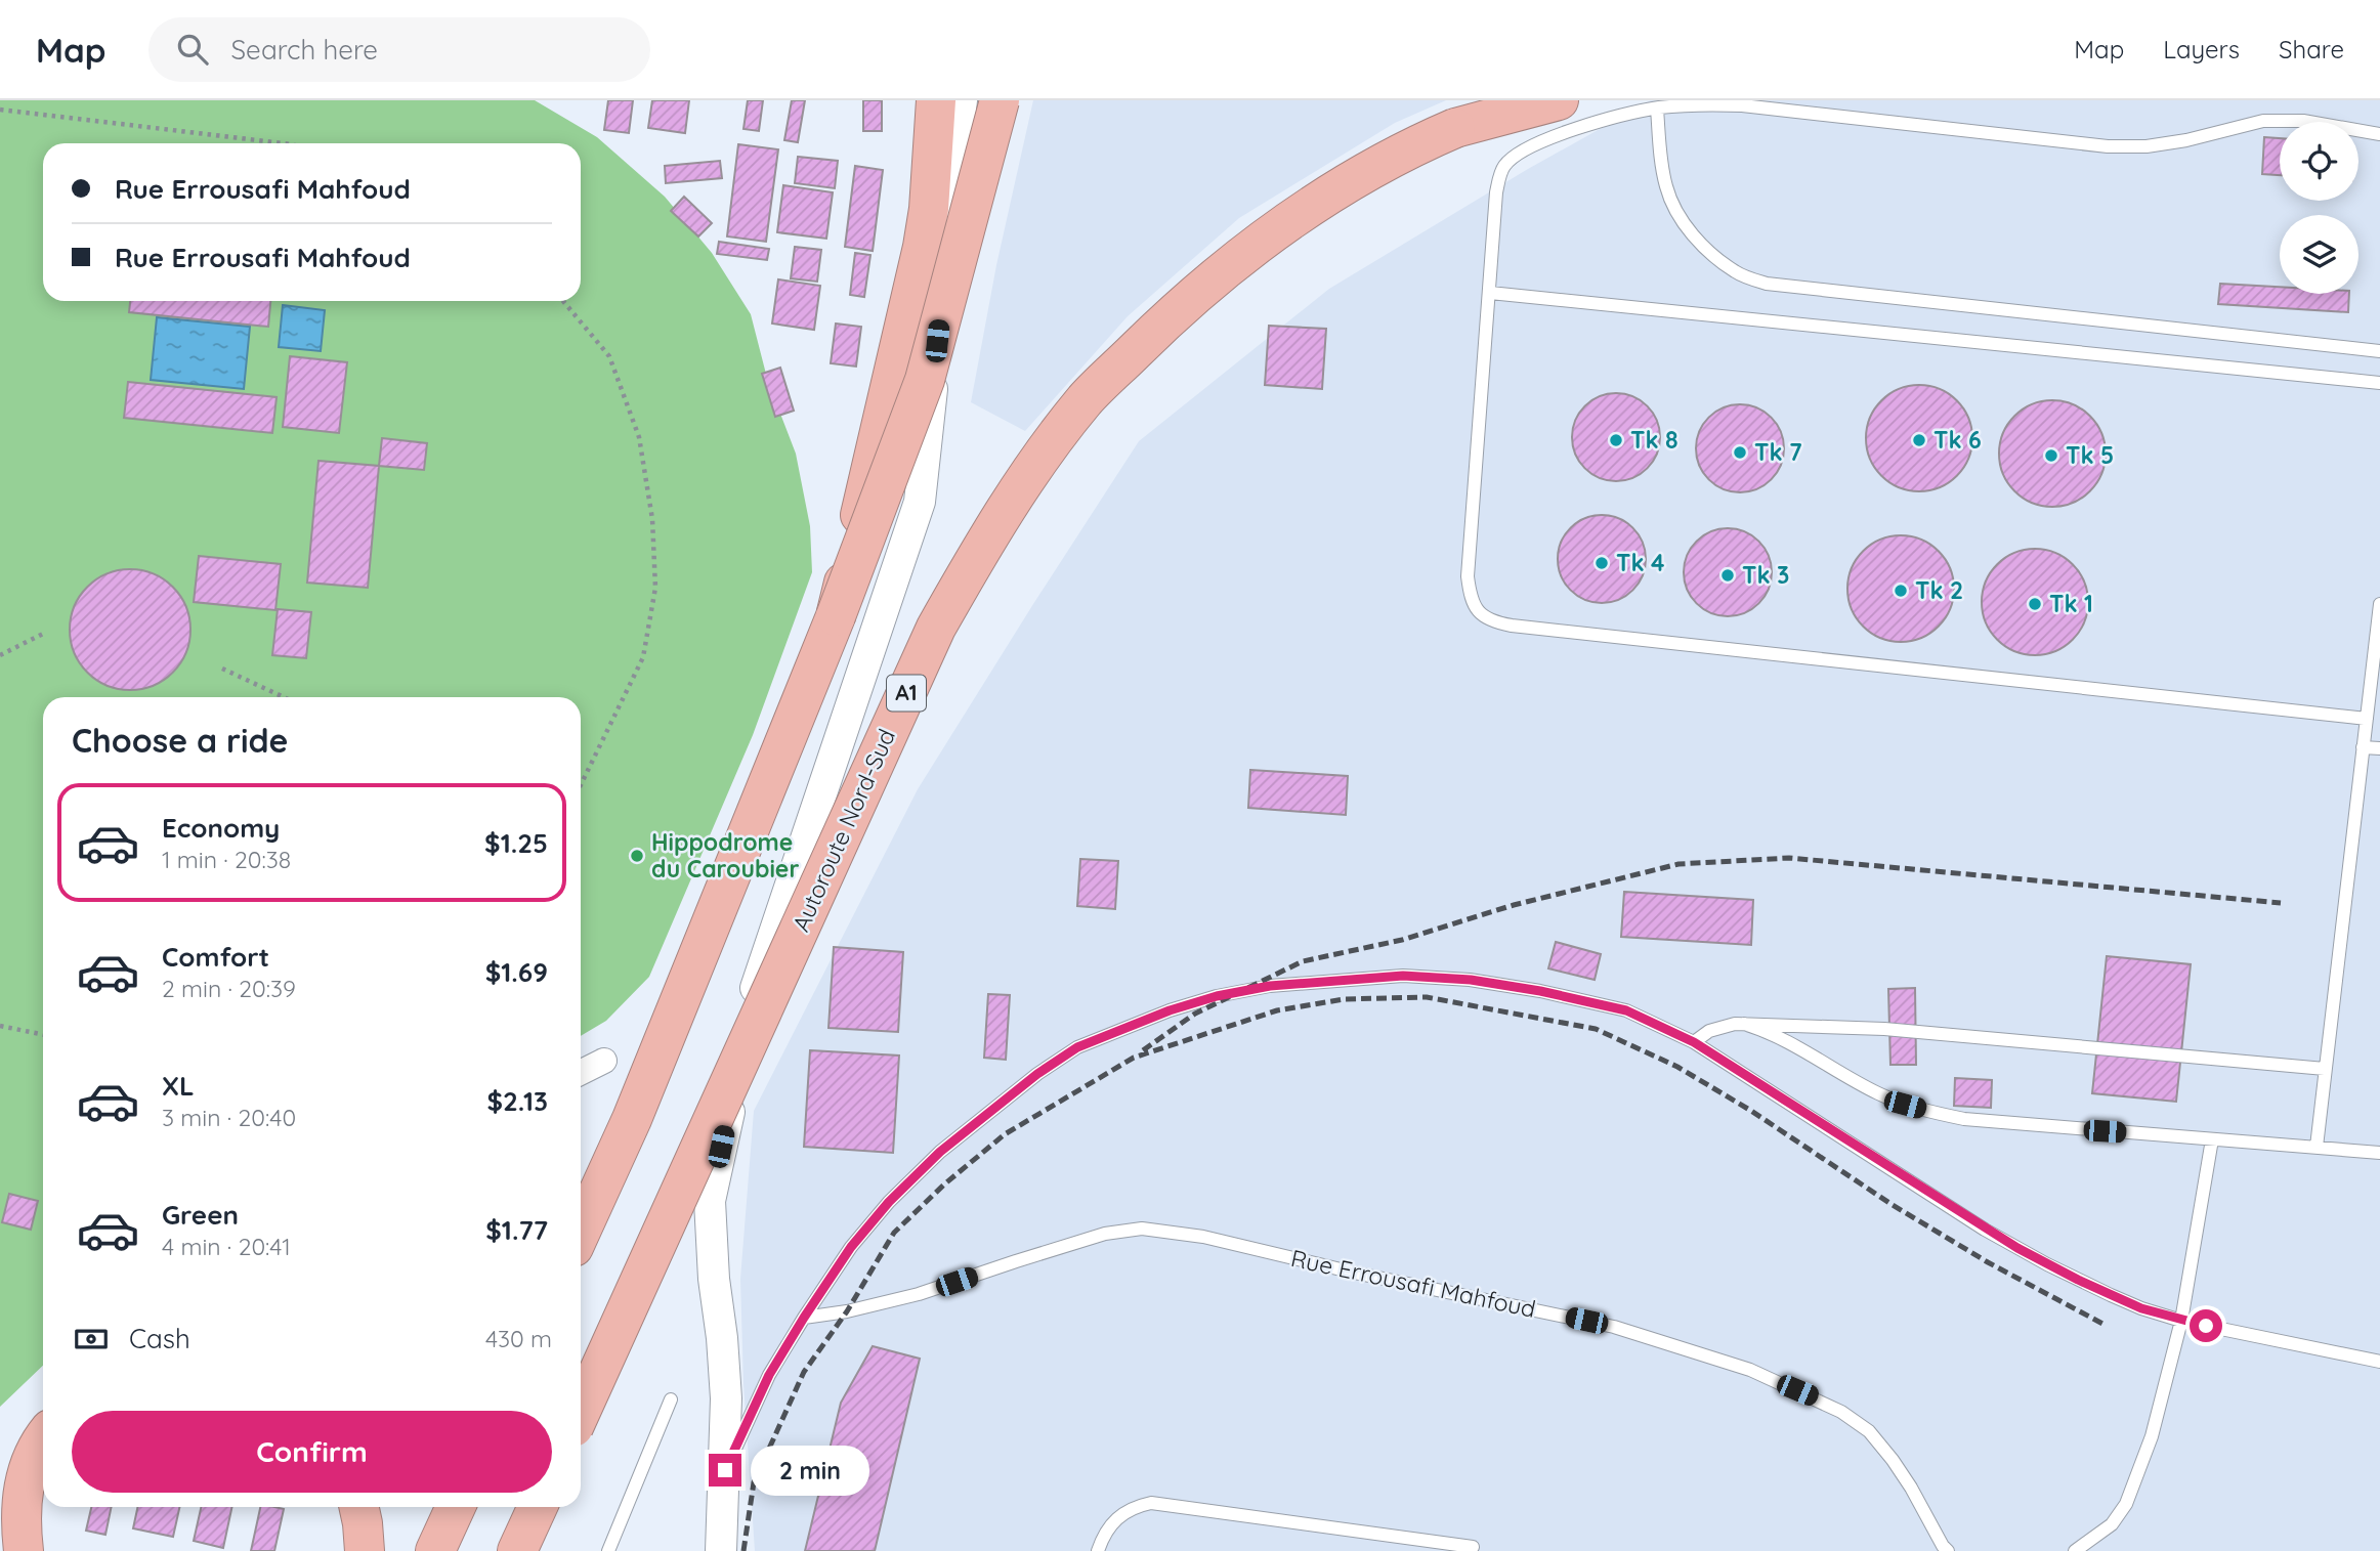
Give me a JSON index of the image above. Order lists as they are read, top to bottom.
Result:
{
  "streets": {
    "highway": ["A1", "Autoroute Nord-Sud"],
    "lane": ["Rue Errousafi Mahfoud"]
  },
  "places": [
    "Tk 8",
    "Tk 6",
    "Tk 7",
    "Tk 5",
    "Tk 4",
    "Tk 3",
    "Tk 2",
    "Tk 1",
    "Hippodrome du Caroubier"
  ],
  "page": {
    "header": "Map",
    "search": "Search here",
    "nav": ["Map", "Layers", "Share"],
    "banner": ["Rue Errousafi Mahfoud", "Rue Errousafi Mahfoud"],
    "heading": "Choose a ride",
    "list": [
      {
        "name": "Economy",
        "note": "1 min · 20:38",
        "value": "$1.25"
      },
      {
        "name": "Comfort",
        "note": "2 min · 20:39",
        "value": "$1.69"
      },
      {
        "name": "XL",
        "note": "3 min · 20:40",
        "value": "$2.13"
      },
      {
        "name": "Green",
        "note": "4 min · 20:41",
        "value": "$1.77"
      }
    ],
    "pay": ["Cash", "430 m"],
    "buttons": "Confirm",
    "bubble": "2 min"
  }
}
